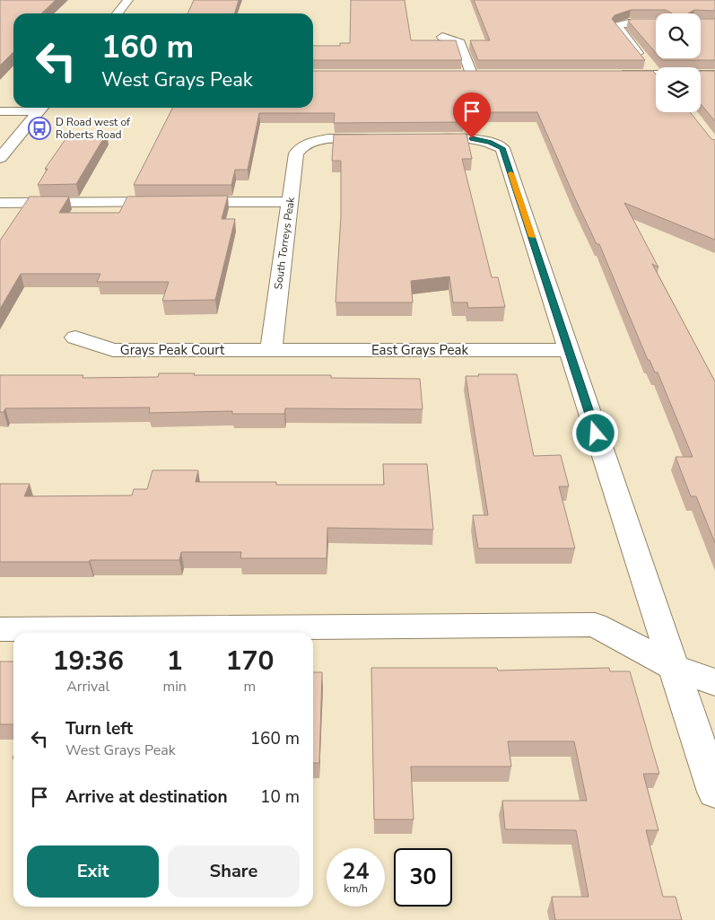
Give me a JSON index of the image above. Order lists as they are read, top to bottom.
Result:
{
  "streets": {
    "street": ["South Torreys Peak", "Grays Peak Court", "East Grays Peak"]
  },
  "crossings": [
    ["South Torreys Peak", "Grays Peak Court"],
    ["South Torreys Peak", "East Grays Peak"],
    ["Grays Peak Court", "East Grays Peak"]
  ],
  "places": {
    "bus stop": ["D Road west of Roberts Road"]
  },
  "page": {
    "turn": ["160 m", "West Grays Peak"],
    "eta": [
      "19:36",
      "Arrival",
      "1",
      "min",
      "170",
      "m"
    ],
    "list": [
      {
        "name": "Turn left",
        "note": "West Grays Peak",
        "value": "160 m"
      },
      {
        "name": "Arrive at destination",
        "value": "10 m"
      }
    ],
    "buttons": ["Exit", "Share"],
    "speed": "24 km/h",
    "limit": "30"
  }
}
